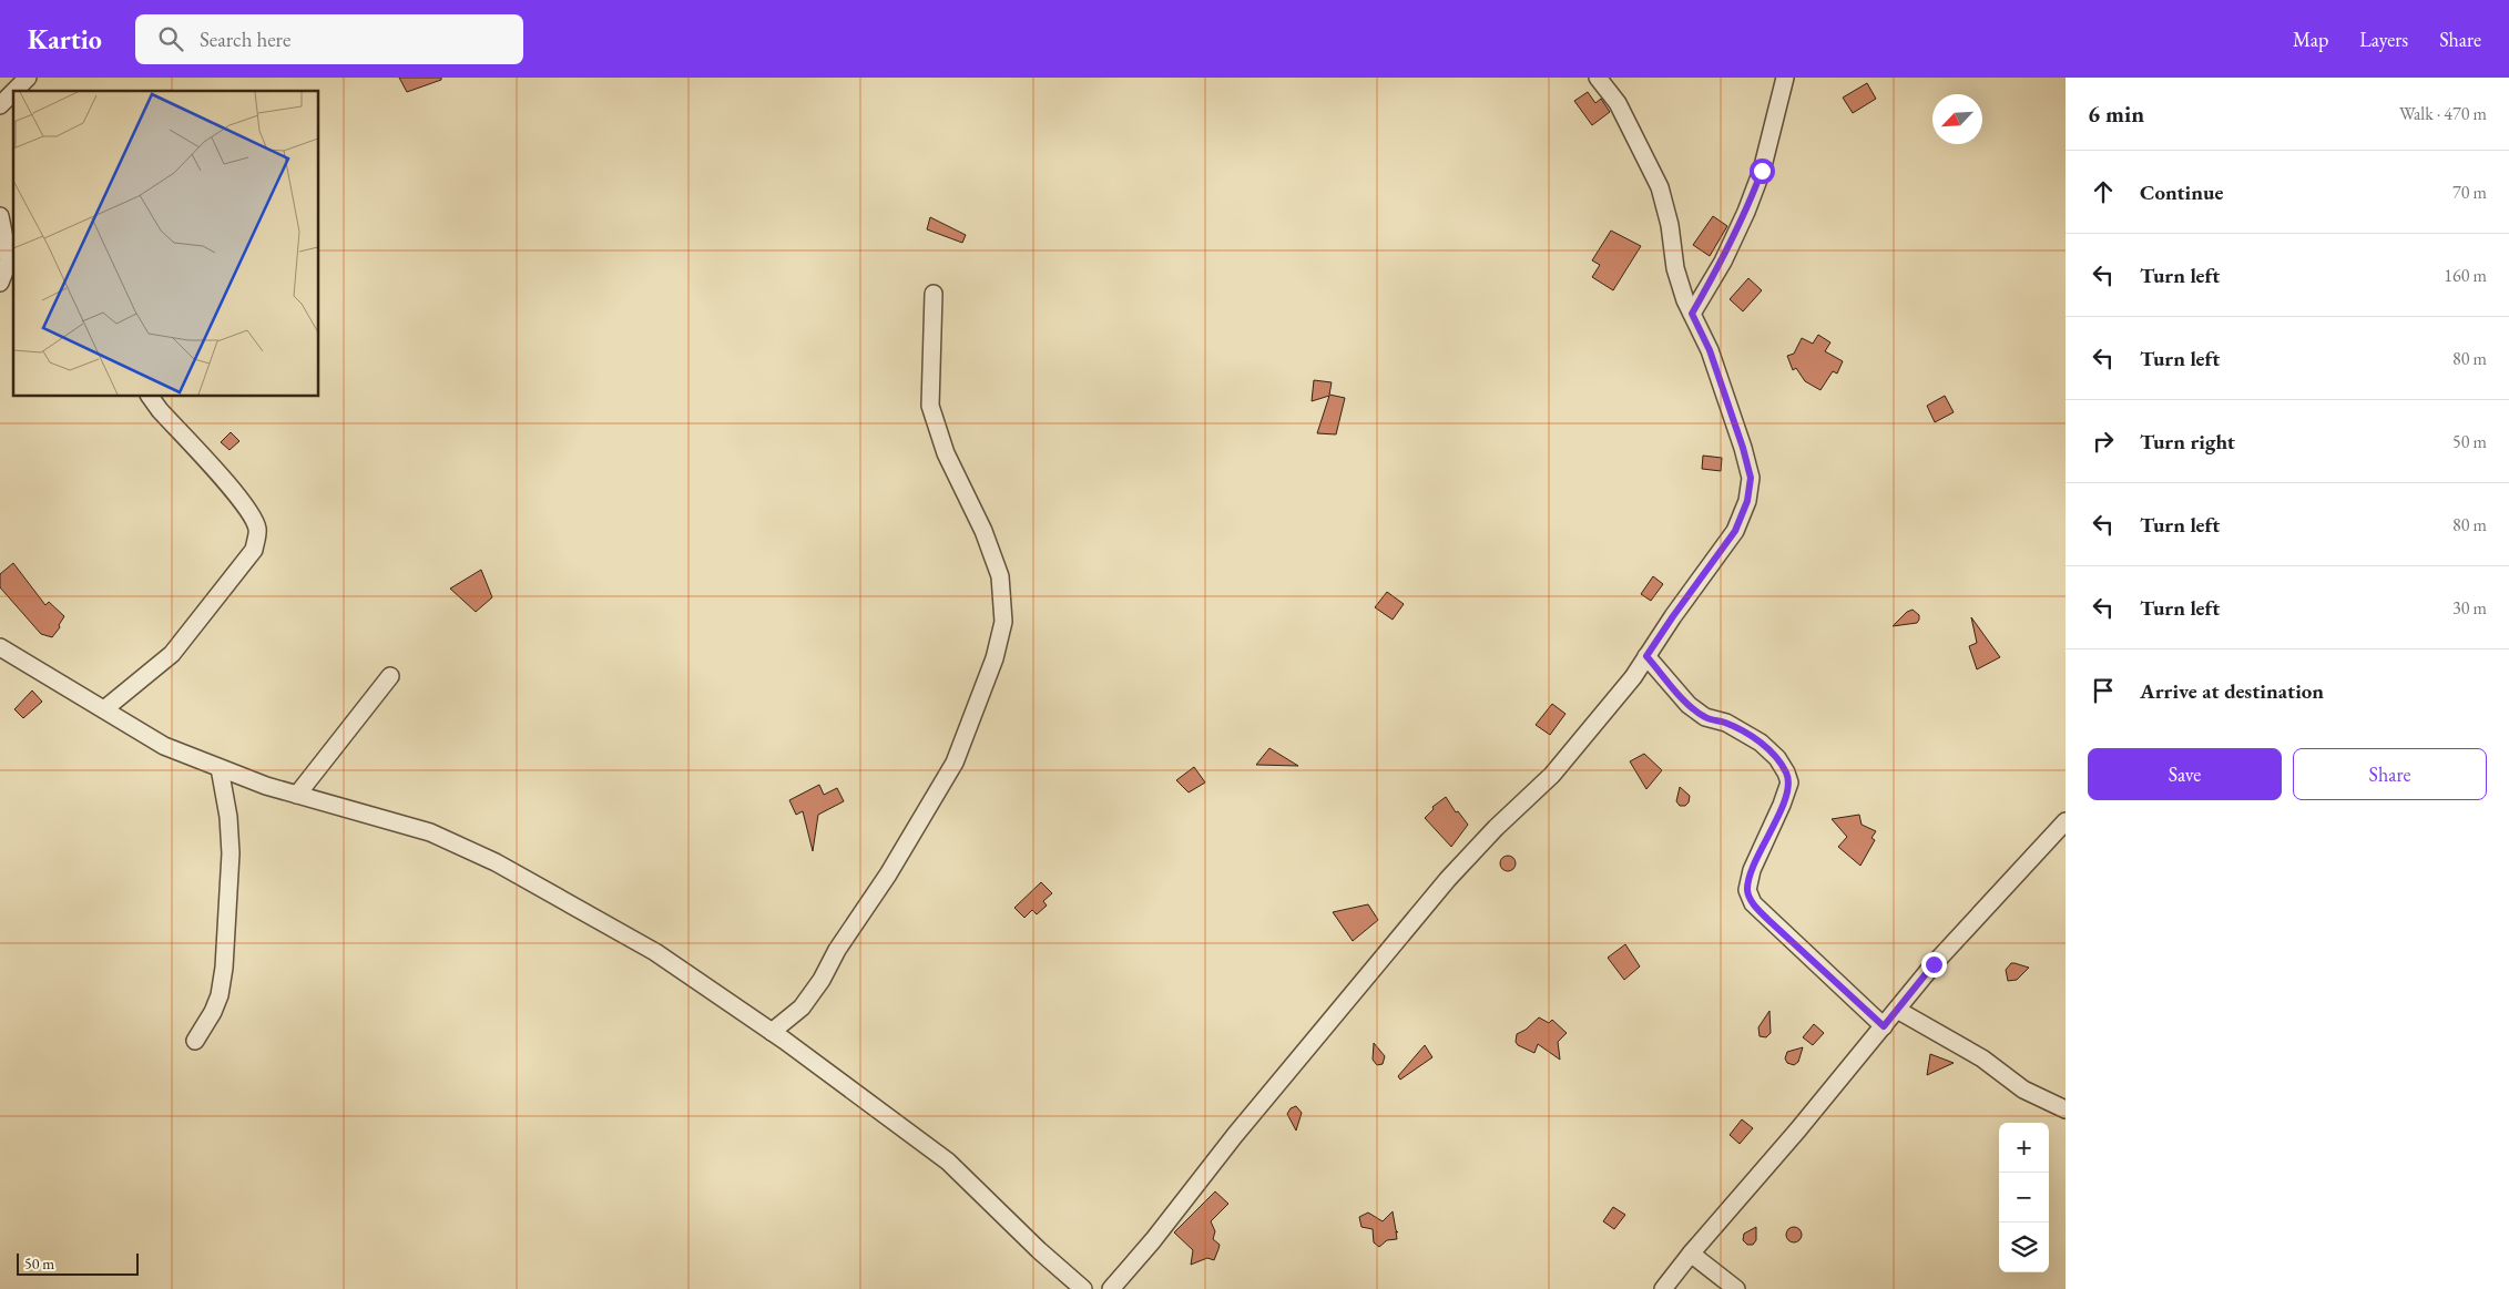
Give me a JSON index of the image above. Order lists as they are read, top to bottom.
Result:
{
  "scale_bar": "50 m",
  "north": "bottom left",
  "page": {
    "header": "Kartio",
    "search": "Search here",
    "nav": ["Map", "Layers", "Share"],
    "heading": ["6 min", "Walk · 470 m"],
    "list": [
      ["Continue", "70 m"],
      ["Turn left", "160 m"],
      ["Turn left", "80 m"],
      ["Turn right", "50 m"],
      ["Turn left", "80 m"],
      ["Turn left", "30 m"],
      "Arrive at destination"
    ],
    "buttons": ["Save", "Share"],
    "map_buttons": ["+", "−"],
    "scale": "50 m"
  }
}
